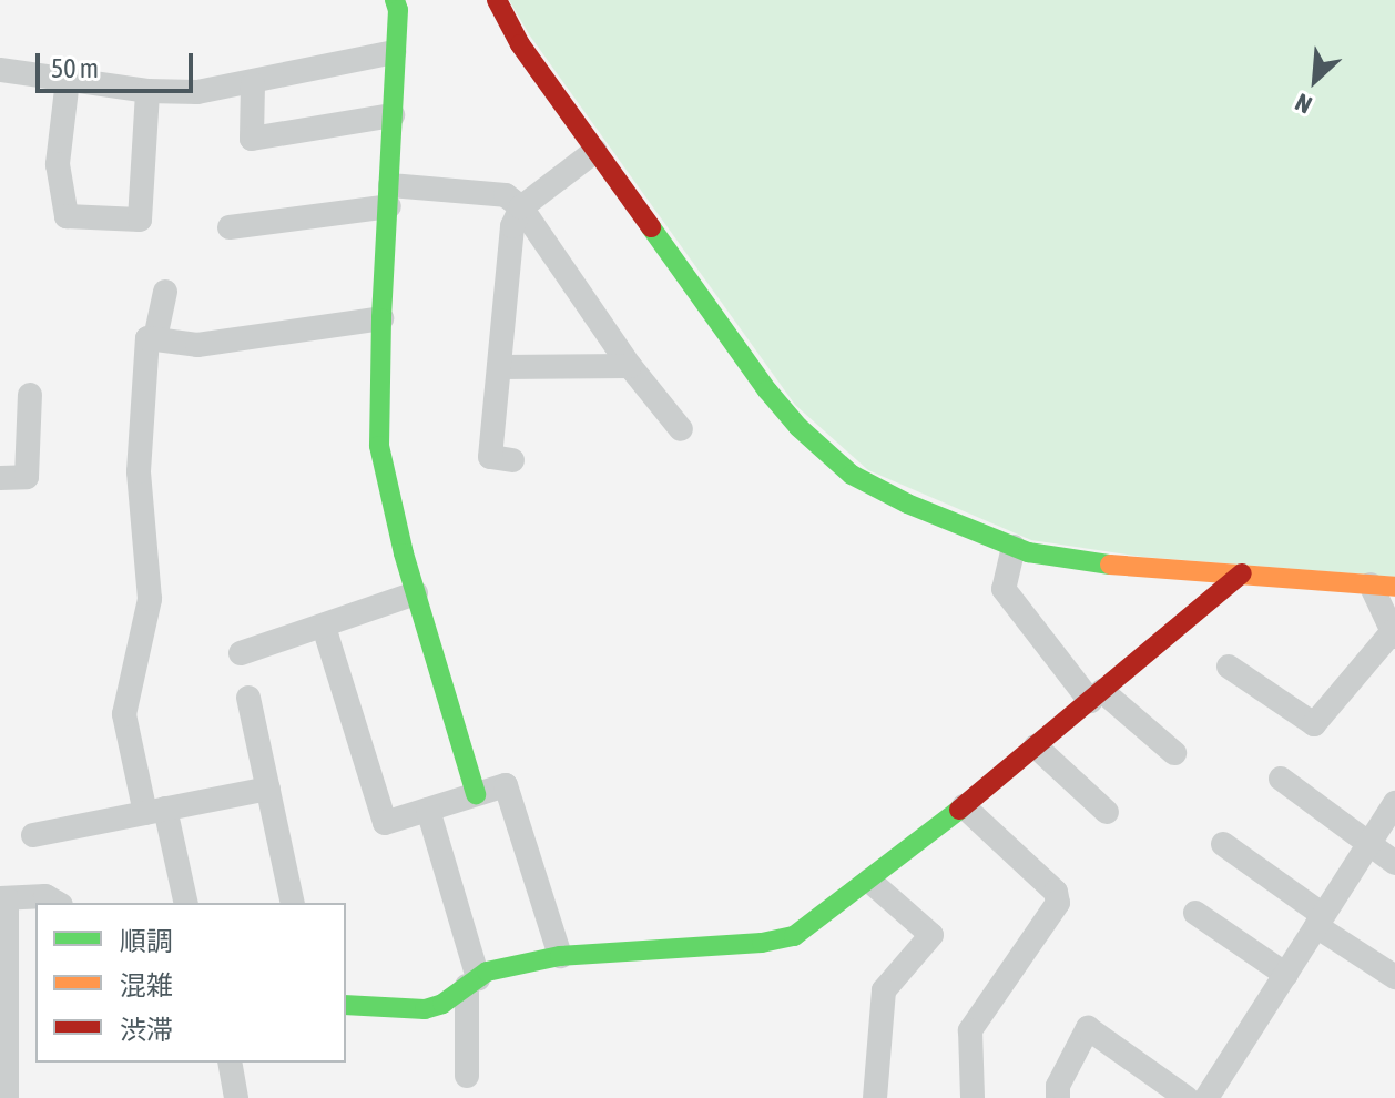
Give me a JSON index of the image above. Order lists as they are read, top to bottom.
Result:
{
  "legend": ["順調", "混雑", "渋滞"],
  "scale_bar": "50 m",
  "north": "bottom left"
}
